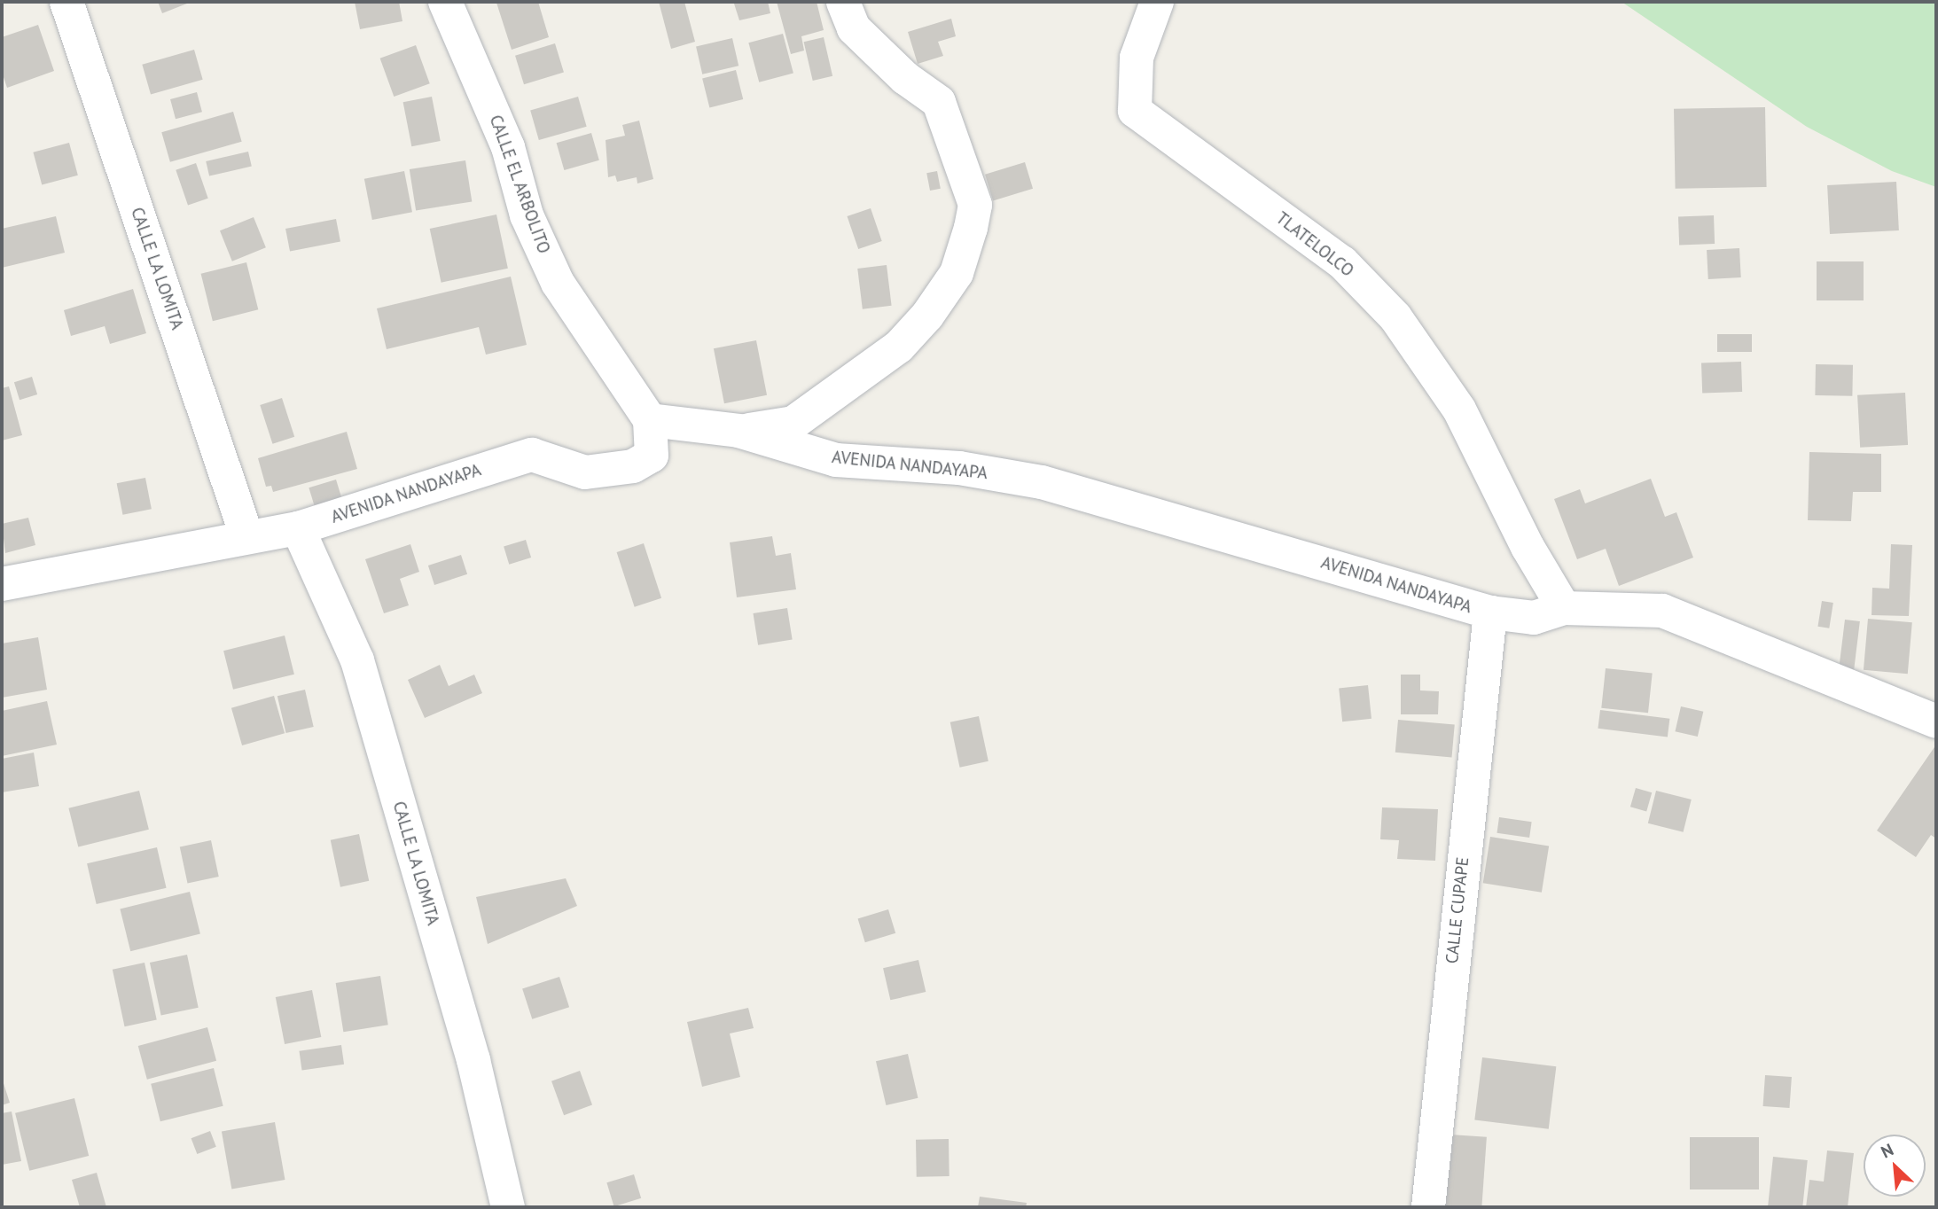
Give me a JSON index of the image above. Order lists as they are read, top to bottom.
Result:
{
  "streets": {
    "street": [
      "CALLE EL ARBOLITO",
      "TLATELOLCO",
      "CALLE LA LOMITA",
      "AVENIDA NANDAYAPA",
      "CALLE CUPAPE"
    ]
  },
  "crossings": [
    ["CALLE EL ARBOLITO", "AVENIDA NANDAYAPA"],
    ["TLATELOLCO", "AVENIDA NANDAYAPA"],
    ["CALLE LA LOMITA", "AVENIDA NANDAYAPA"],
    ["AVENIDA NANDAYAPA", "CALLE CUPAPE"]
  ],
  "north": "top left"
}
